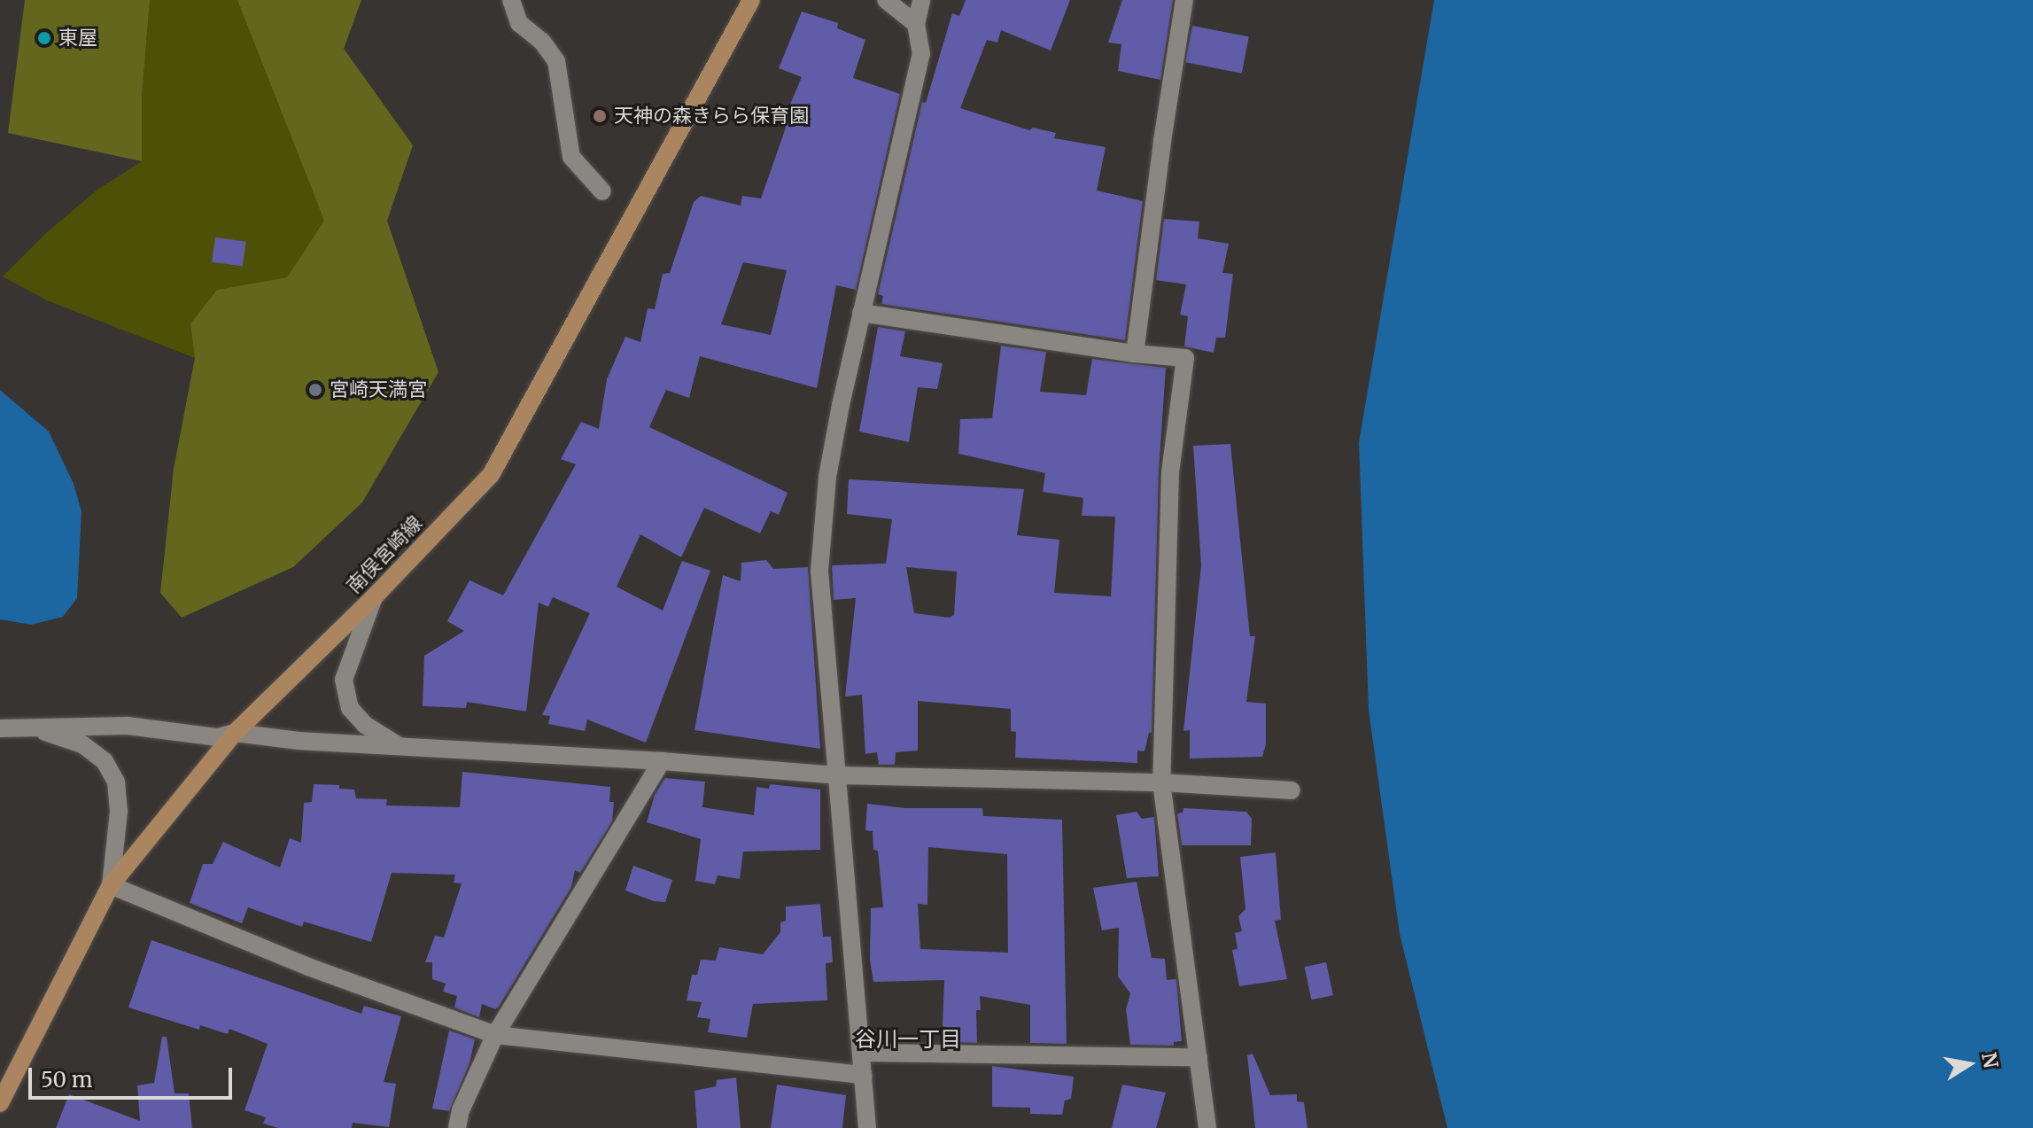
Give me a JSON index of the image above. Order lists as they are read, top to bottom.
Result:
{
  "streets": {
    "main road": ["南俣宮崎線"]
  },
  "districts": ["谷川一丁目"],
  "places": ["東屋", "天神の森きらら保育園", "宮崎天満宮"],
  "scale_bar": "50 m",
  "north": "right"
}
